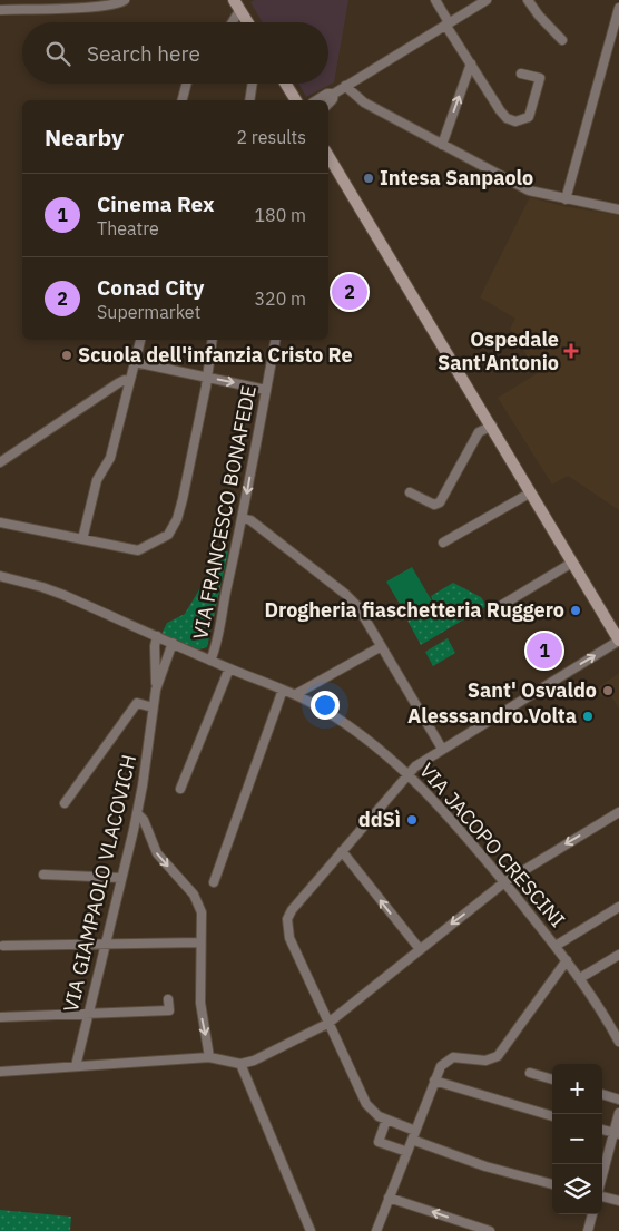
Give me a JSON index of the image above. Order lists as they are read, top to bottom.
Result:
{
  "streets": {
    "street": ["VIA FRANCESCO BONAFEDE", "VIA JACOPO CRESCINI", "VIA GIAMPAOLO VLACOVICH"]
  },
  "crossings": [
    ["VIA FRANCESCO BONAFEDE", "VIA JACOPO CRESCINI"],
    ["VIA JACOPO CRESCINI", "VIA GIAMPAOLO VLACOVICH"]
  ],
  "one_way": ["VIA FRANCESCO BONAFEDE"],
  "places": {
    "other": [
      "Intesa Sanpaolo",
      "Scuola dell'infanzia Cristo Re",
      "Drogheria fiaschetteria Ruggero",
      "Sant' Osvaldo",
      "Alesssandro.Volta",
      "ddSì"
    ],
    "health": ["Ospedale Sant'Antonio"]
  },
  "page": {
    "search": "Search here",
    "heading": ["Nearby", "2 results"],
    "list": [
      {
        "mark": "1",
        "name": "Cinema Rex",
        "note": "Theatre",
        "value": "180 m"
      },
      {
        "mark": "2",
        "name": "Conad City",
        "note": "Supermarket",
        "value": "320 m"
      }
    ],
    "pins": ["2", "1"],
    "map_buttons": ["+", "−"]
  }
}
